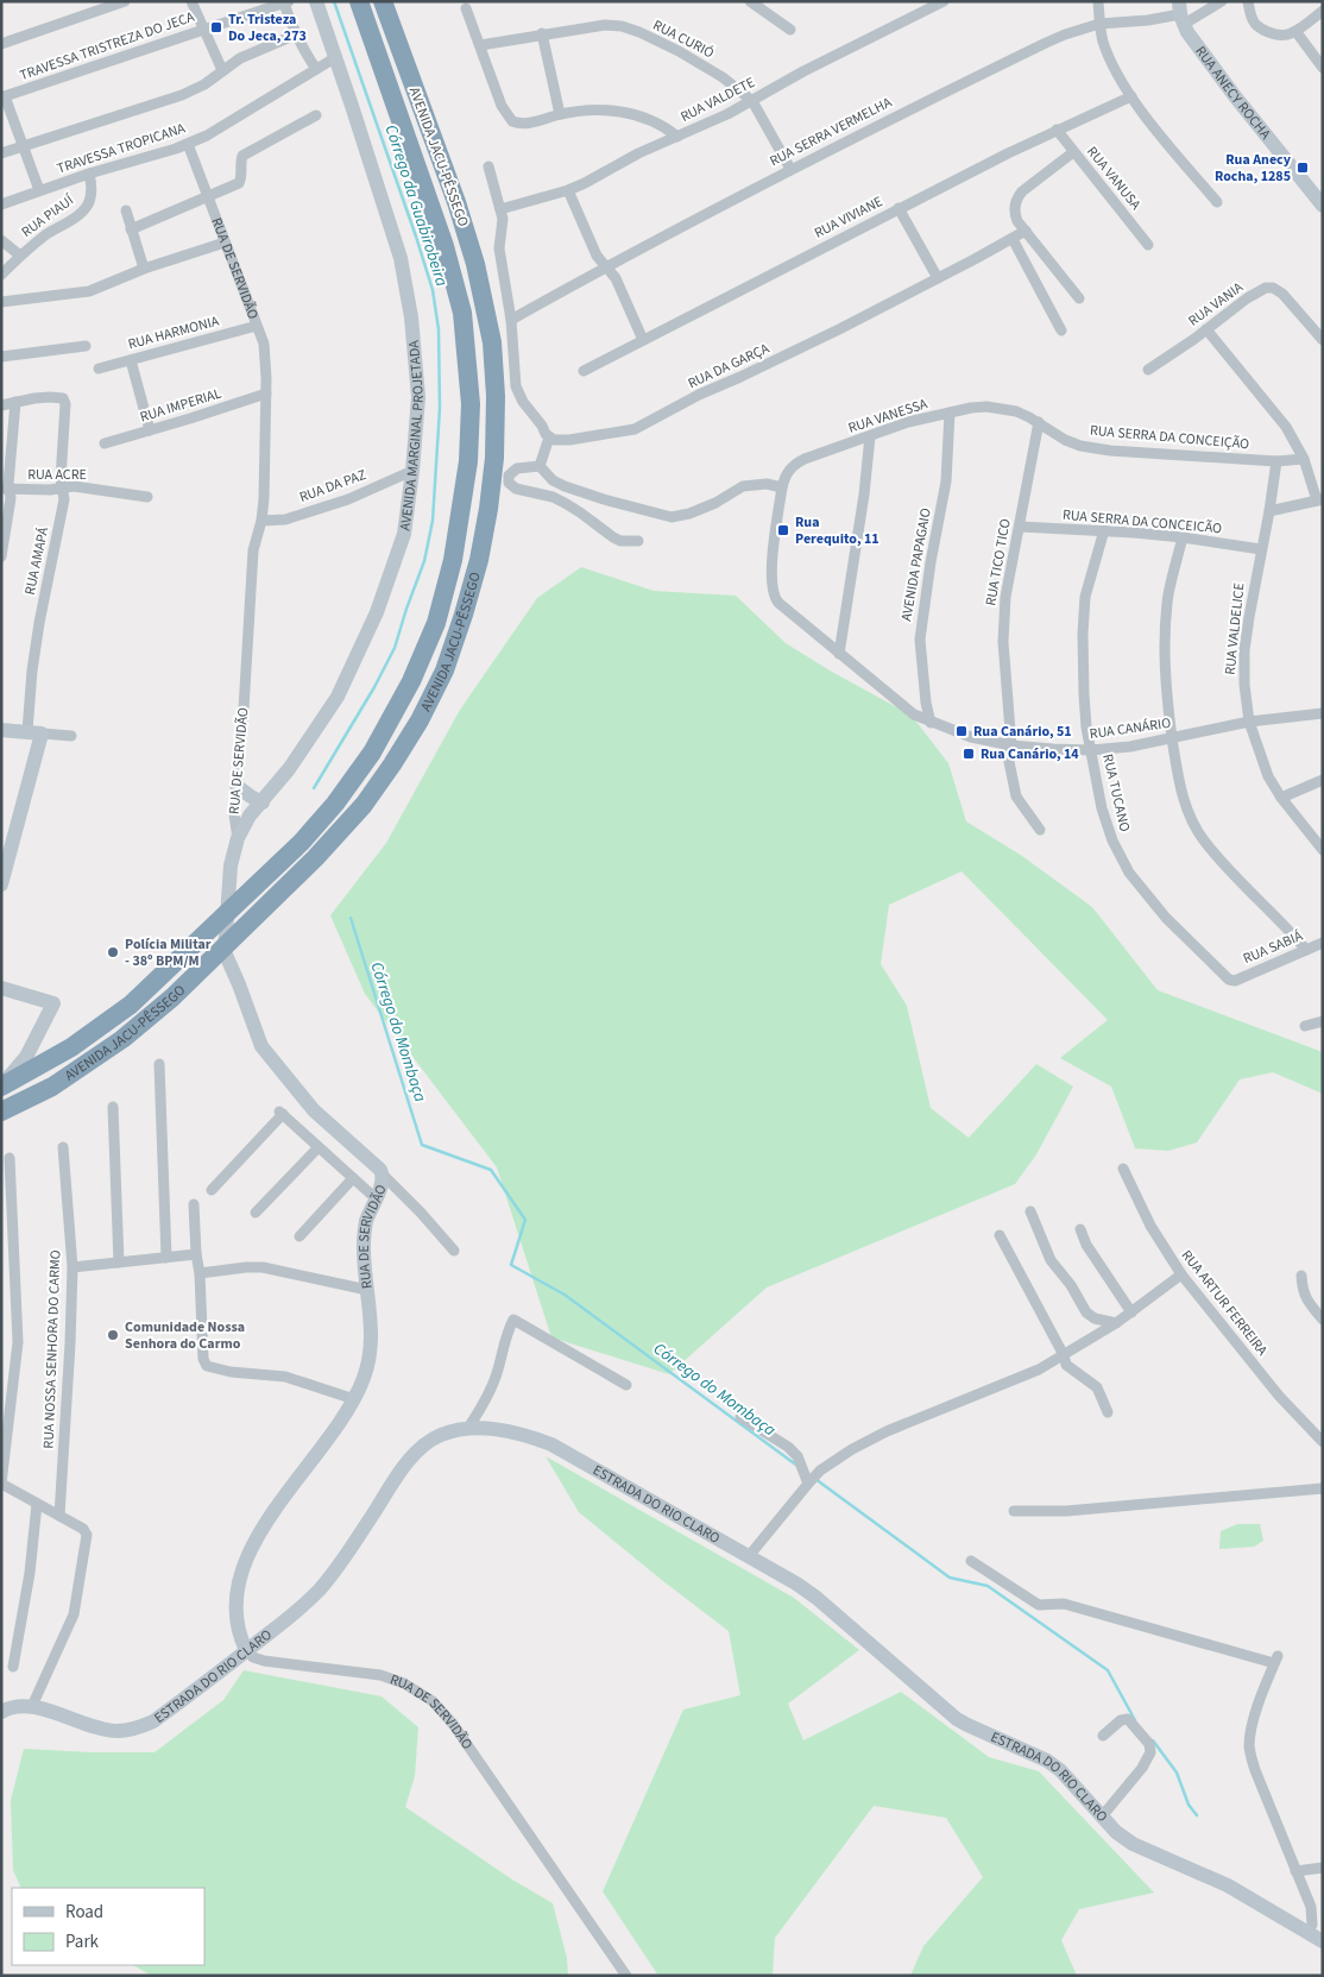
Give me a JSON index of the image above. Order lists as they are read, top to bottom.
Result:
{
  "streets": {
    "highway": ["AVENIDA JACU-PÊSSEGO"],
    "main road": [
      "RUA ANECY ROCHA",
      "RUA DE SERVIDÃO",
      "AVENIDA MARGINAL PROJETADA",
      "ESTRADA DO RIO CLARO"
    ],
    "street": [
      "RUA CURIÓ",
      "TRAVESSA TRISTREZA DO JECA",
      "RUA VALDETE",
      "RUA SERRA VERMELHA",
      "TRAVESSA TROPICANA",
      "RUA VANUSA",
      "RUA PIAUÍ",
      "RUA VIVIANE",
      "RUA VANIA",
      "RUA HARMONIA",
      "RUA DA GARÇA",
      "RUA IMPERIAL",
      "RUA VANESSA",
      "RUA SERRA DA CONCEIÇÃO",
      "RUA ACRE",
      "RUA DA PAZ",
      "RUA SERRA DA CONCEICÃO",
      "RUA AMAPÁ",
      "RUA TICO TICO",
      "AVENIDA PAPAGAIO",
      "RUA VALDELICE",
      "RUA CANÁRIO",
      "RUA TUCANO",
      "RUA SABIÁ",
      "RUA ARTUR FERREIRA",
      "RUA NOSSA SENHORA DO CARMO"
    ]
  },
  "crossings": [
    ["RUA CURIÓ", "RUA VALDETE"],
    ["RUA CURIÓ", "RUA SERRA VERMELHA"],
    ["RUA ANECY ROCHA", "RUA SERRA VERMELHA"],
    ["TRAVESSA TROPICANA", "RUA PIAUÍ"],
    ["TRAVESSA TROPICANA", "RUA DE SERVIDÃO"],
    ["TRAVESSA TROPICANA", "AVENIDA MARGINAL PROJETADA"],
    ["RUA VANUSA", "RUA VIVIANE"],
    ["RUA DE SERVIDÃO", "RUA HARMONIA"],
    ["RUA DE SERVIDÃO", "RUA IMPERIAL"],
    ["RUA DE SERVIDÃO", "AVENIDA MARGINAL PROJETADA"],
    ["RUA DE SERVIDÃO", "RUA DA PAZ"],
    ["RUA DE SERVIDÃO", "ESTRADA DO RIO CLARO"],
    ["RUA VANESSA", "RUA SERRA DA CONCEIÇÃO"],
    ["RUA VANESSA", "RUA TICO TICO"],
    ["RUA VANESSA", "AVENIDA PAPAGAIO"],
    ["RUA VANESSA", "RUA CANÁRIO"],
    ["AVENIDA MARGINAL PROJETADA", "RUA DA PAZ"],
    ["RUA SERRA DA CONCEIÇÃO", "RUA TICO TICO"],
    ["RUA SERRA DA CONCEIÇÃO", "RUA VALDELICE"],
    ["RUA ACRE", "RUA AMAPÁ"],
    ["RUA SERRA DA CONCEICÃO", "RUA TICO TICO"],
    ["RUA SERRA DA CONCEICÃO", "RUA VALDELICE"],
    ["RUA SERRA DA CONCEICÃO", "RUA TUCANO"],
    ["RUA TICO TICO", "RUA CANÁRIO"],
    ["AVENIDA PAPAGAIO", "RUA CANÁRIO"],
    ["RUA VALDELICE", "RUA CANÁRIO"],
    ["RUA CANÁRIO", "RUA TUCANO"],
    ["RUA TUCANO", "RUA SABIÁ"]
  ],
  "water": ["Córrego da Guabirobeira", "Córrego do Mombaça"],
  "places": {
    "transit": [
      "Tr. Tristeza Do Jeca, 273",
      "Rua Anecy Rocha, 1285",
      "Rua Perequito, 11",
      "Rua Canário, 51",
      "Rua Canário, 14"
    ],
    "other": ["Polícia Militar - 38º BPM/M", "Comunidade Nossa Senhora do Carmo"]
  },
  "legend": ["Road", "Park"]
}
